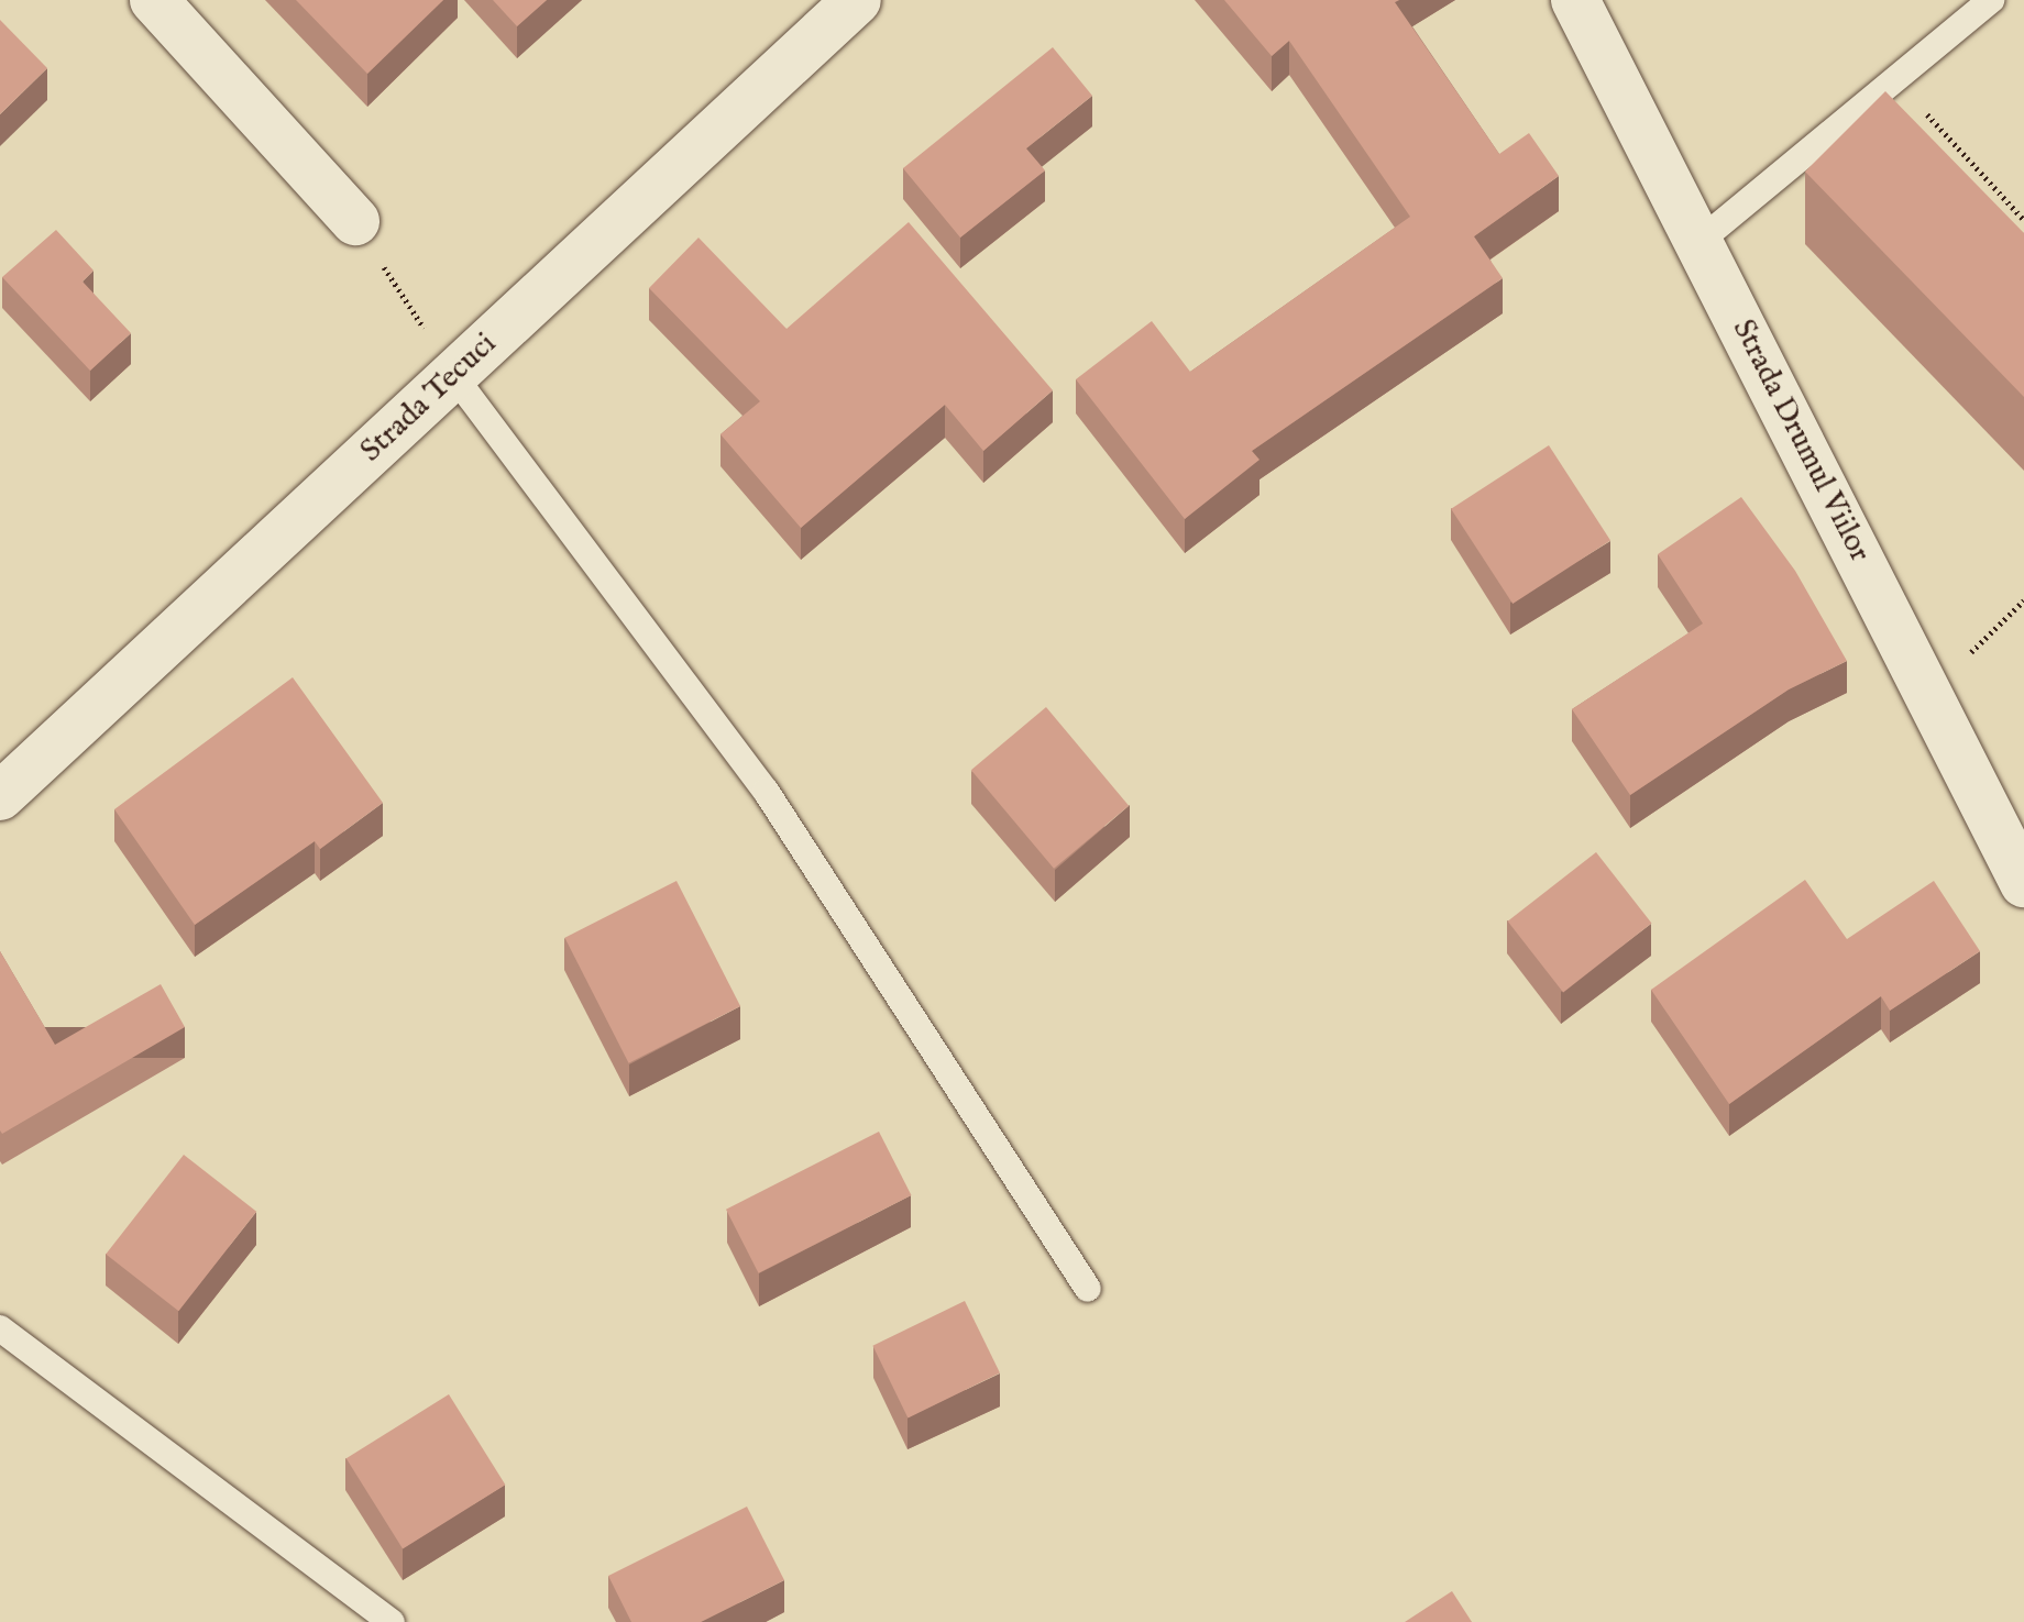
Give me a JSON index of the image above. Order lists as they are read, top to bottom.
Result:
{
  "streets": {
    "street": ["Strada Tecuci", "Strada Drumul Viilor"]
  }
}
